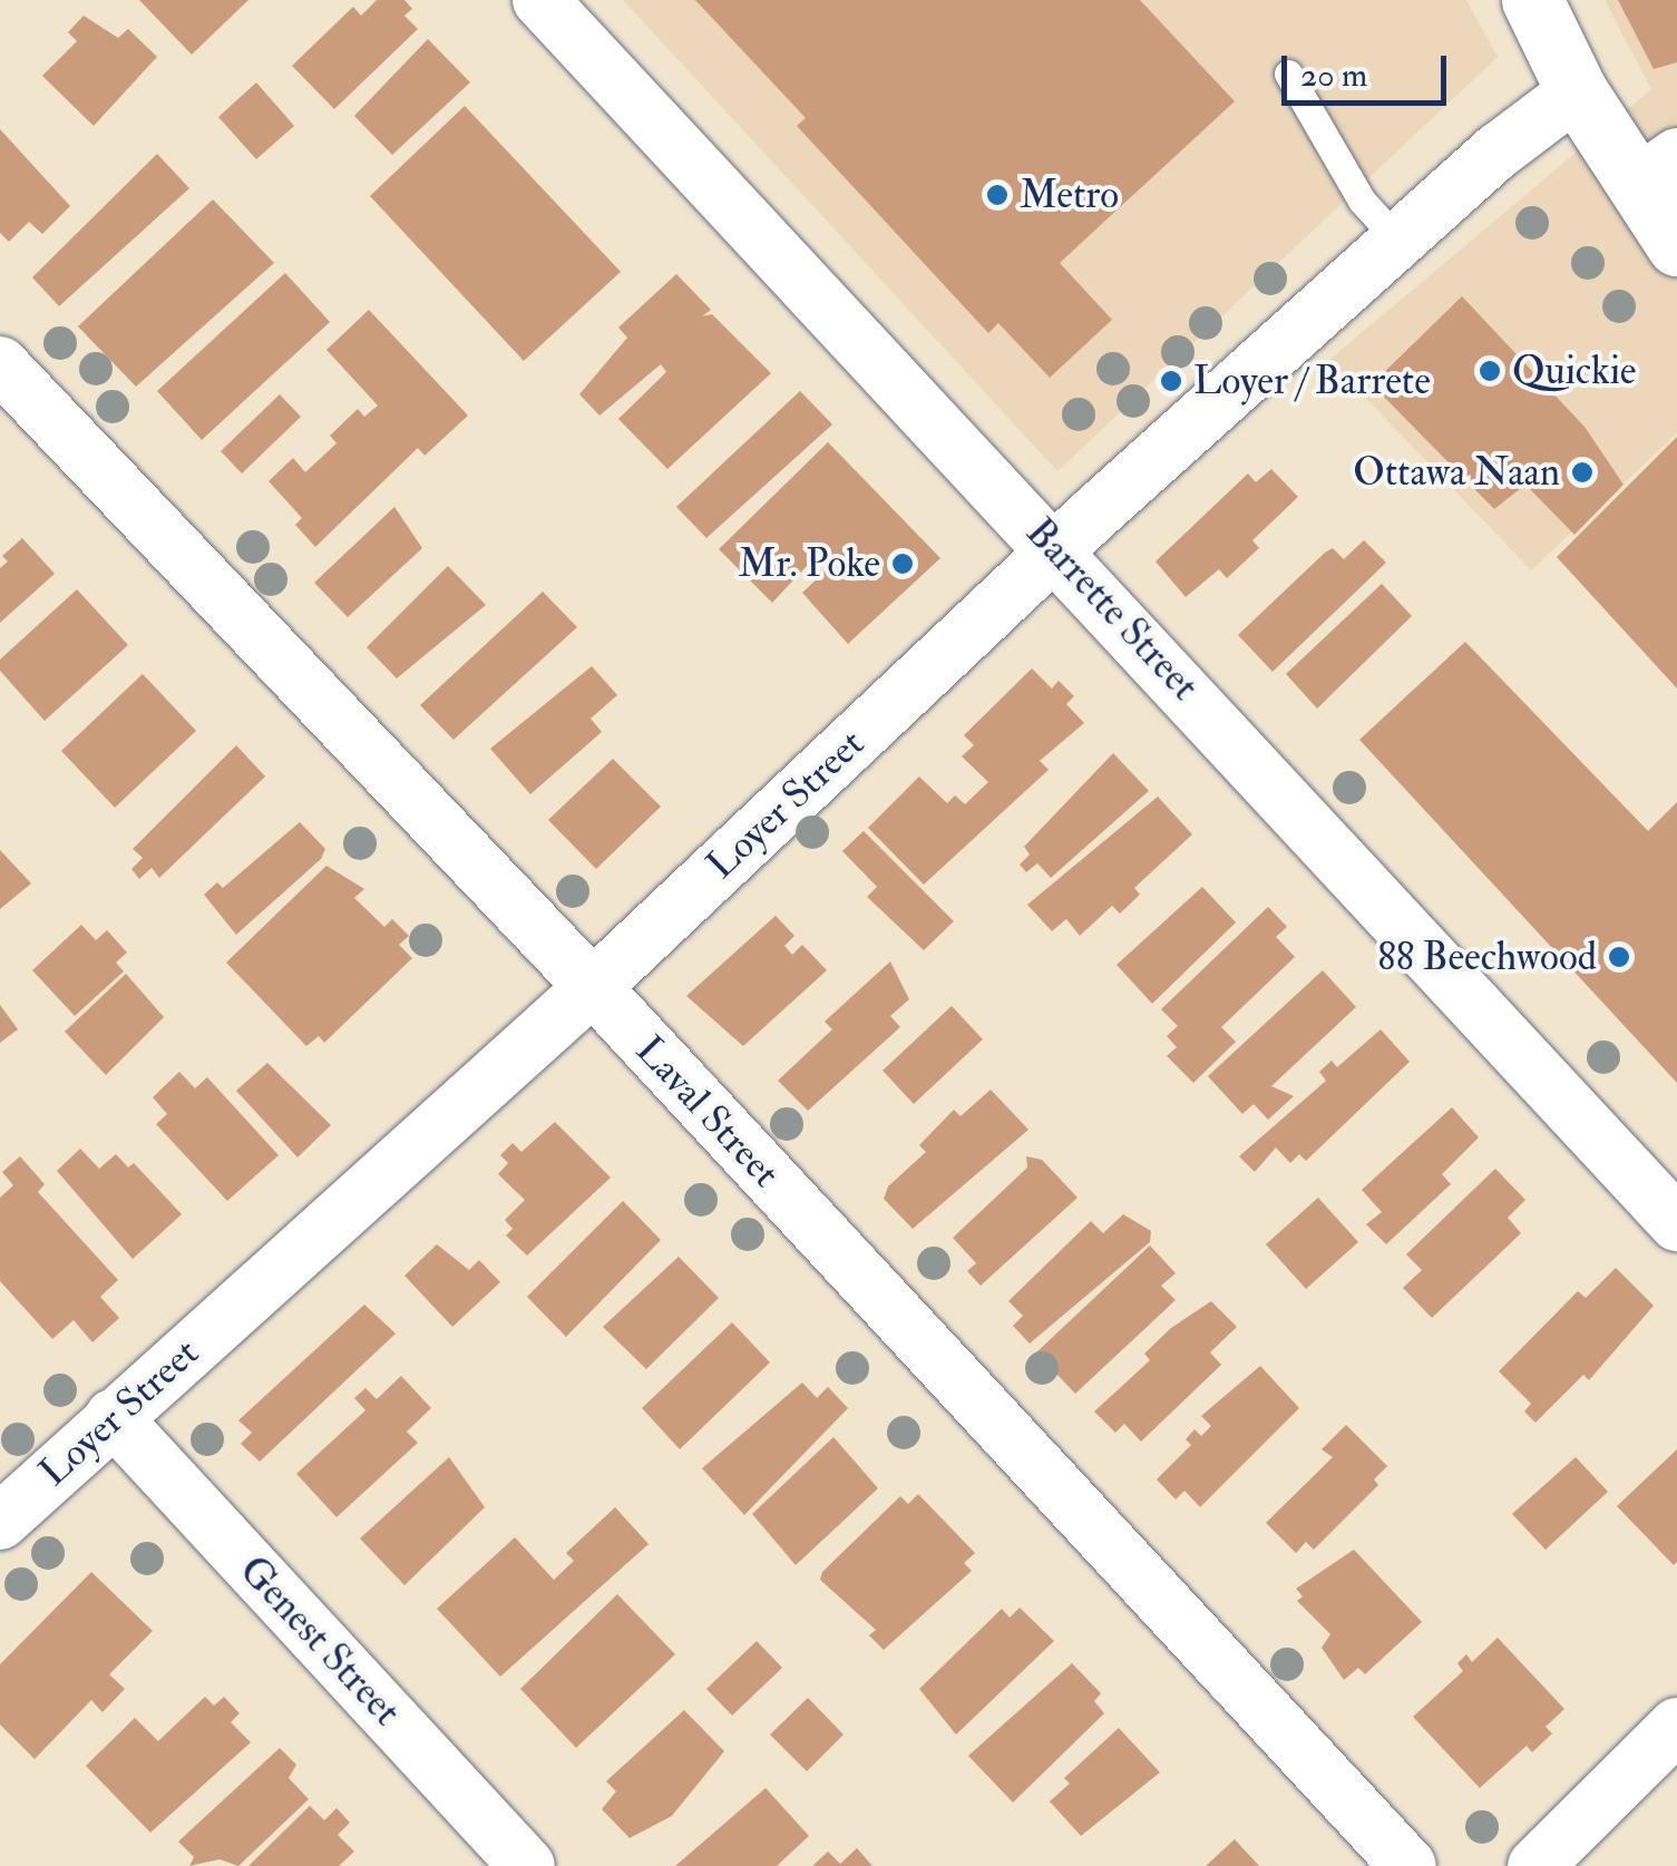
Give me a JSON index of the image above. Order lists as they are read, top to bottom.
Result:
{
  "streets": {
    "street": [
      "Barrette Street",
      "Loyer Street",
      "Laval Street",
      "Genest Street"
    ]
  },
  "crossings": [
    ["Barrette Street", "Loyer Street"],
    ["Loyer Street", "Laval Street"],
    ["Loyer Street", "Genest Street"]
  ],
  "places": [
    "Metro",
    "Quickie",
    "Loyer / Barrete",
    "Ottawa Naan",
    "Mr. Poke",
    "88 Beechwood"
  ],
  "scale_bar": "20 m"
}
